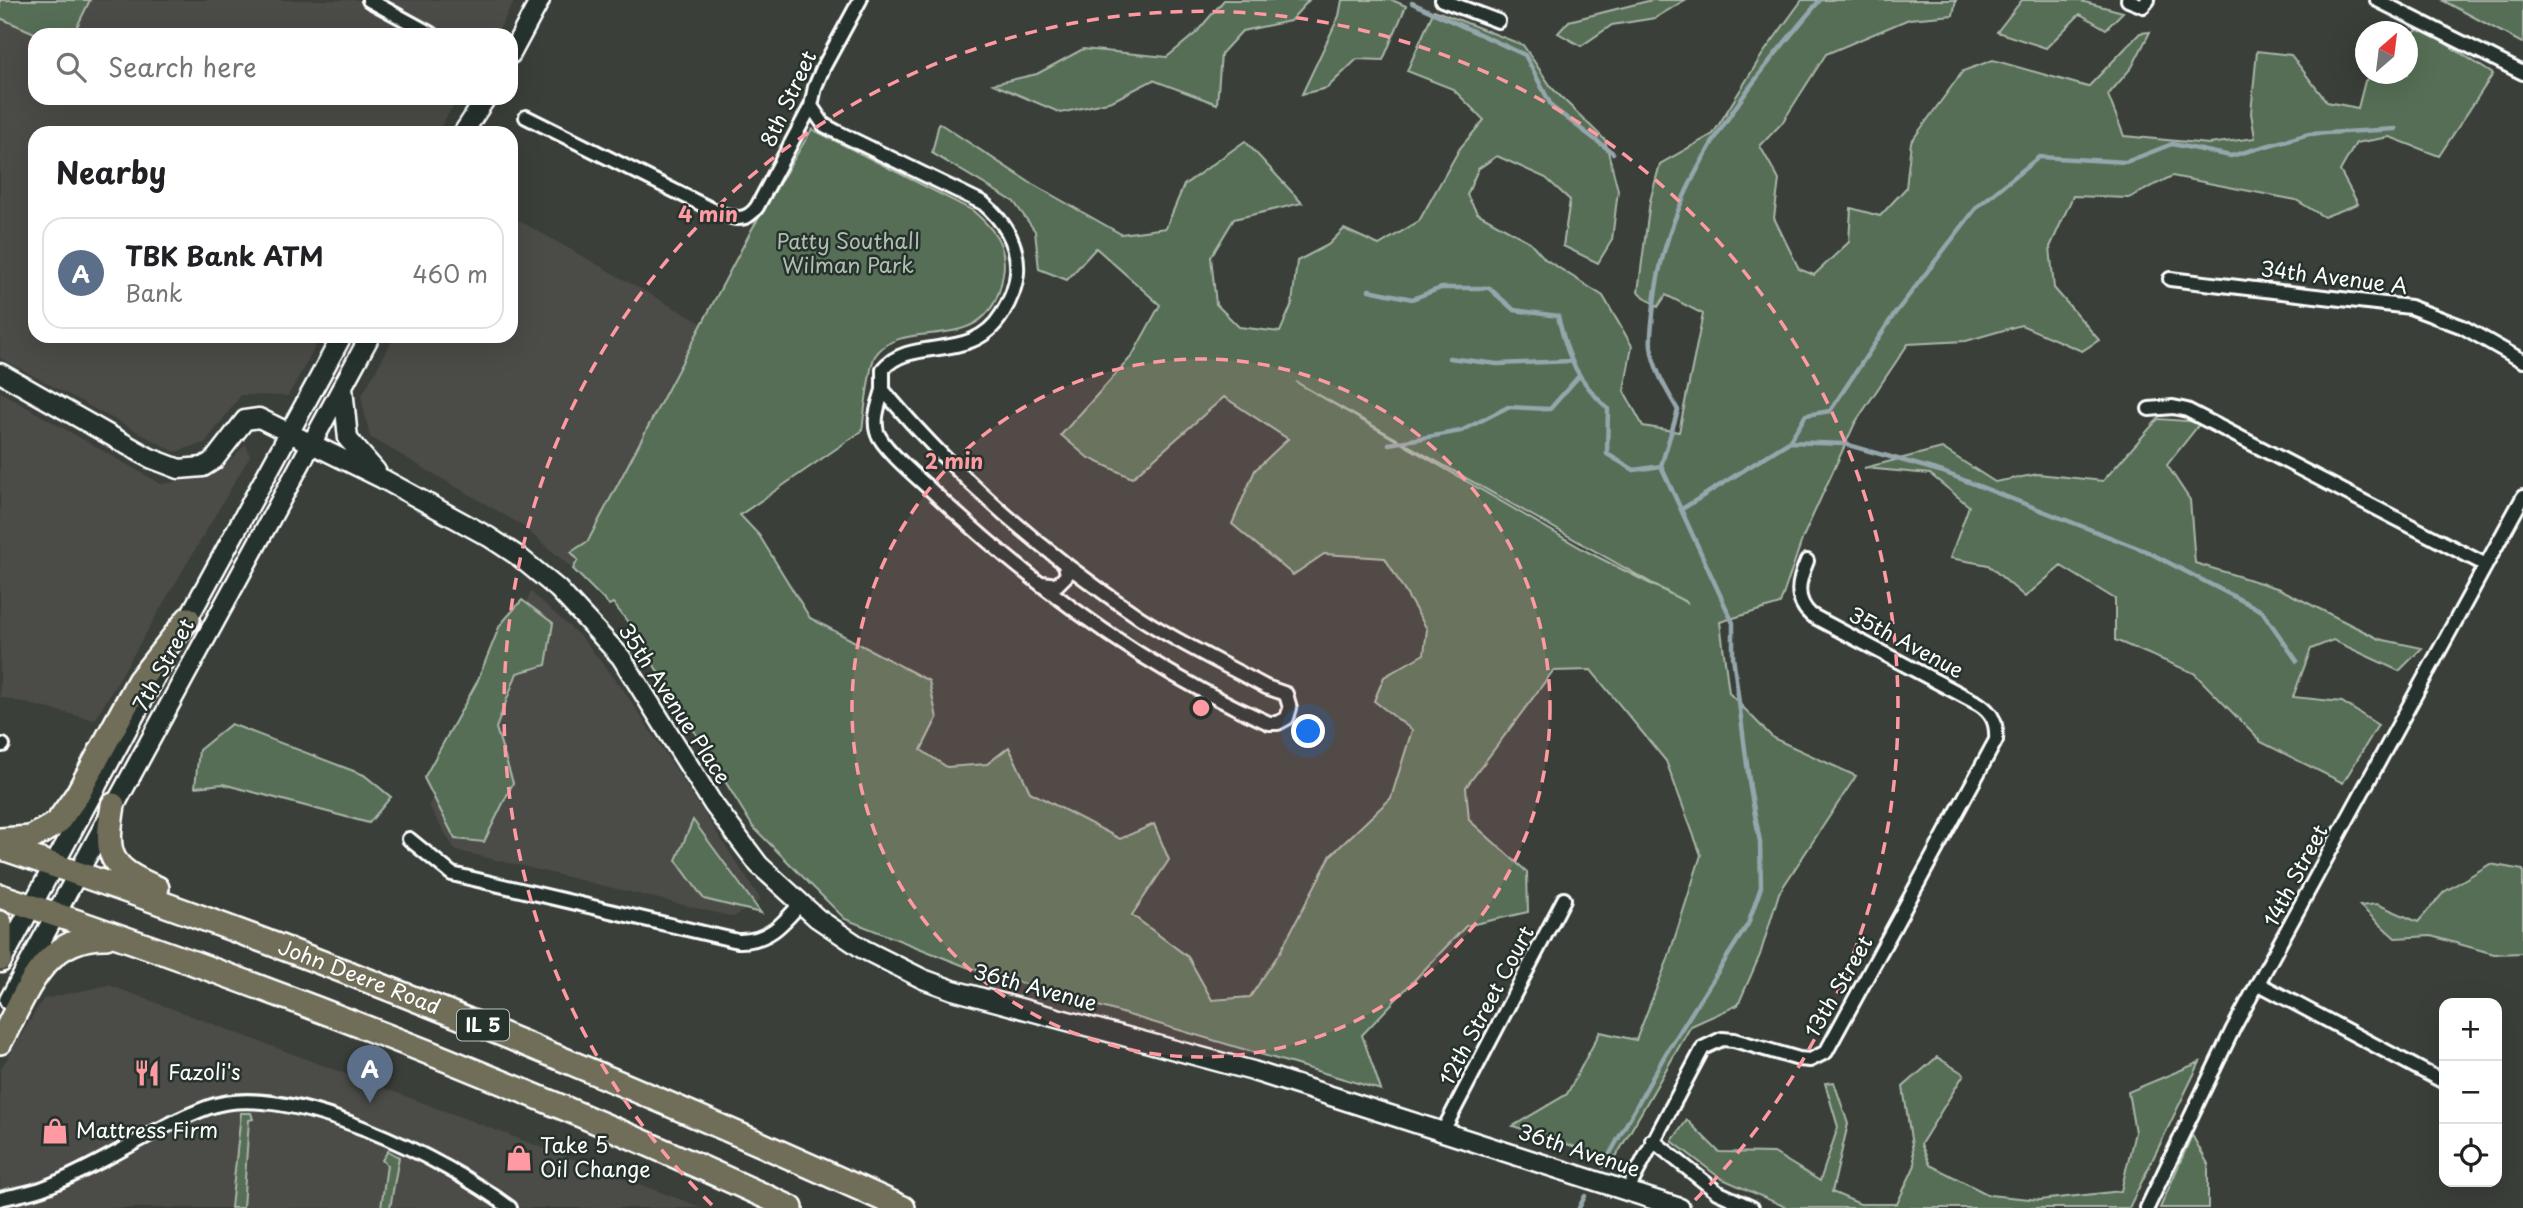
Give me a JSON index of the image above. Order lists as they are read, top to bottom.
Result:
{
  "streets": {
    "highway": ["John Deere Road", "IL 5"],
    "street": [
      "8th Street",
      "34th Avenue A",
      "35th Avenue",
      "7th Street",
      "35th Avenue Place",
      "14th Street",
      "13th Street",
      "36th Avenue",
      "12th Street Court"
    ]
  },
  "crossings": [
    ["35th Avenue", "13th Street"],
    ["7th Street", "35th Avenue Place"],
    ["7th Street", "John Deere Road"],
    ["7th Street", "IL 5"],
    ["35th Avenue Place", "36th Avenue"],
    ["13th Street", "36th Avenue"],
    ["36th Avenue", "12th Street Court"]
  ],
  "parks": ["Patty Southall Wilman Park"],
  "places": {
    "restaurant": ["Fazoli's"],
    "shop": ["Mattress Firm", "Take 5 Oil Change"]
  },
  "north": "top right",
  "page": {
    "search": "Search here",
    "heading": "Nearby",
    "list": [
      {
        "mark": "A",
        "name": "TBK Bank ATM",
        "note": "Bank",
        "value": "460 m"
      }
    ],
    "map_buttons": ["+", "−"],
    "pins": "A"
  },
  "rings": ["4 min", "2 min"]
}
